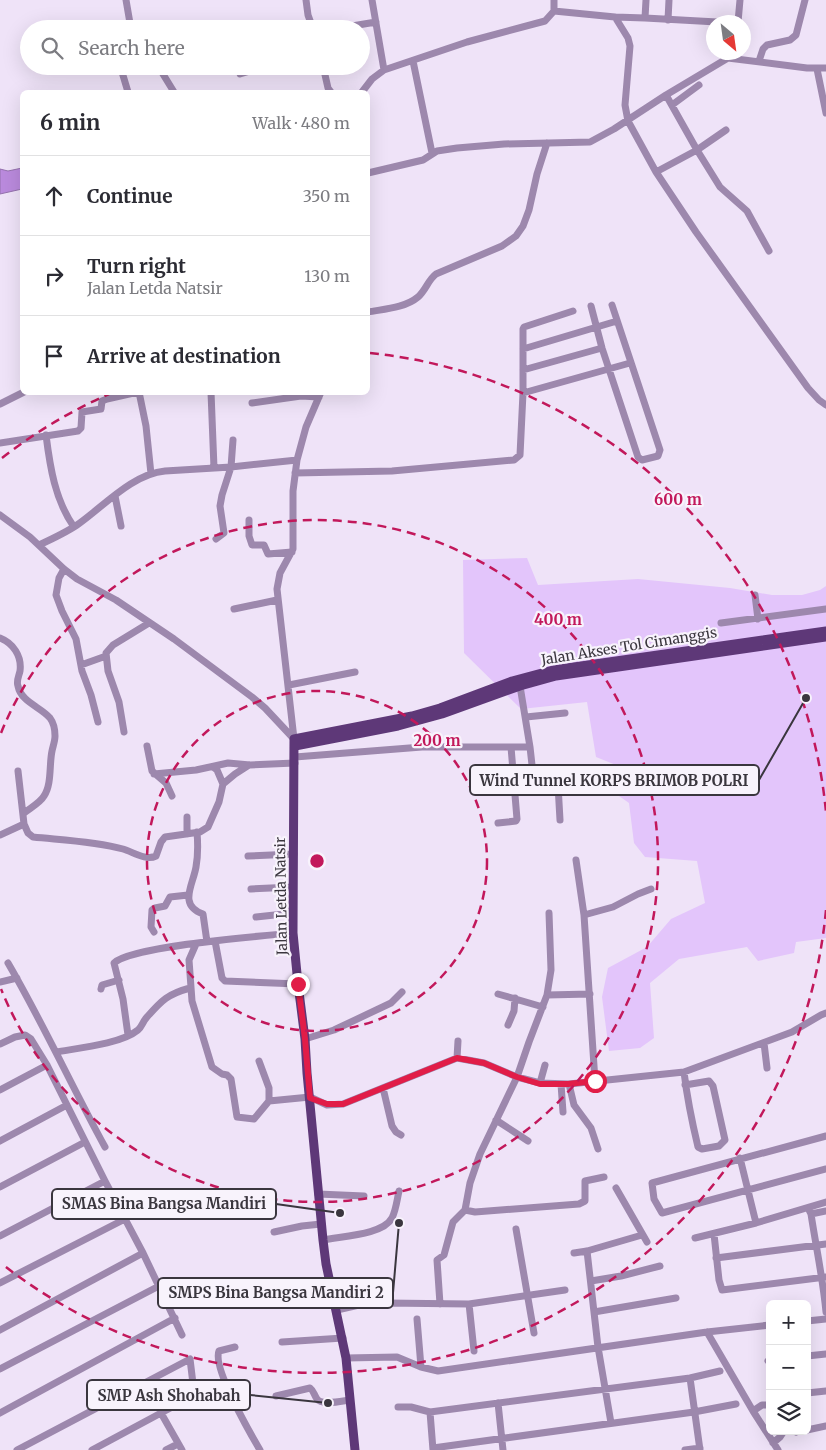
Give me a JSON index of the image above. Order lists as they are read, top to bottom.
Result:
{
  "streets": {
    "main road": ["Jalan Akses Tol Cimanggis", "Jalan Letda Natsir"]
  },
  "crossings": [
    ["Jalan Akses Tol Cimanggis", "Jalan Letda Natsir"]
  ],
  "places": [
    "Wind Tunnel KORPS BRIMOB POLRI",
    "SMAS Bina Bangsa Mandiri",
    "SMPS Bina Bangsa Mandiri 2",
    "SMP Ash Shohabah"
  ],
  "north": "bottom right",
  "page": {
    "search": "Search here",
    "heading": ["6 min", "Walk · 480 m"],
    "list": [
      ["Continue", "350 m"],
      ["Turn right", "Jalan Letda Natsir", "130 m"],
      "Arrive at destination"
    ],
    "map_buttons": ["+", "−"]
  },
  "rings": ["600 m", "400 m", "200 m"]
}
